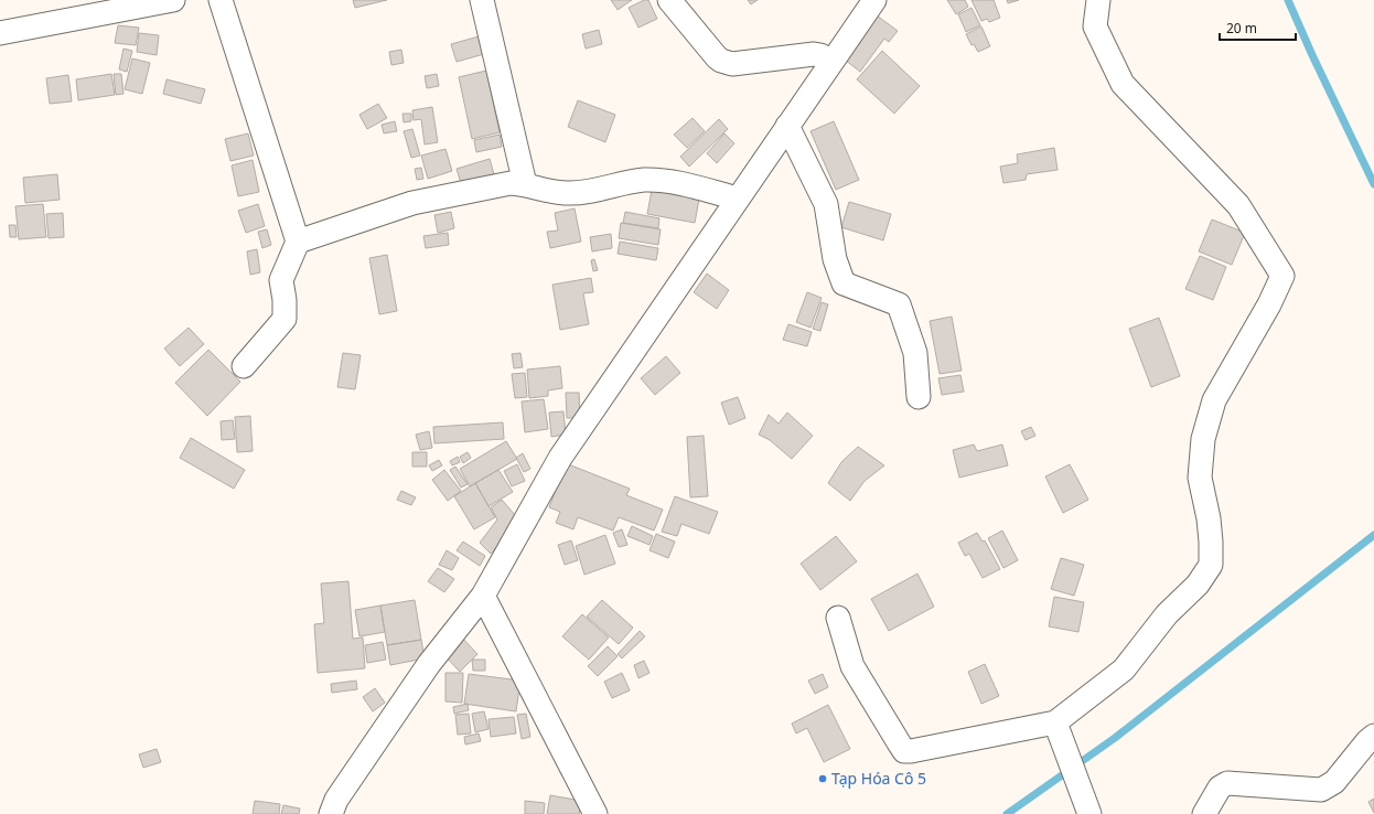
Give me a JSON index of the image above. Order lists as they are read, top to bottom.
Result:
{
  "places": ["Tạp Hóa Cô 5"],
  "scale_bar": "20 m"
}
